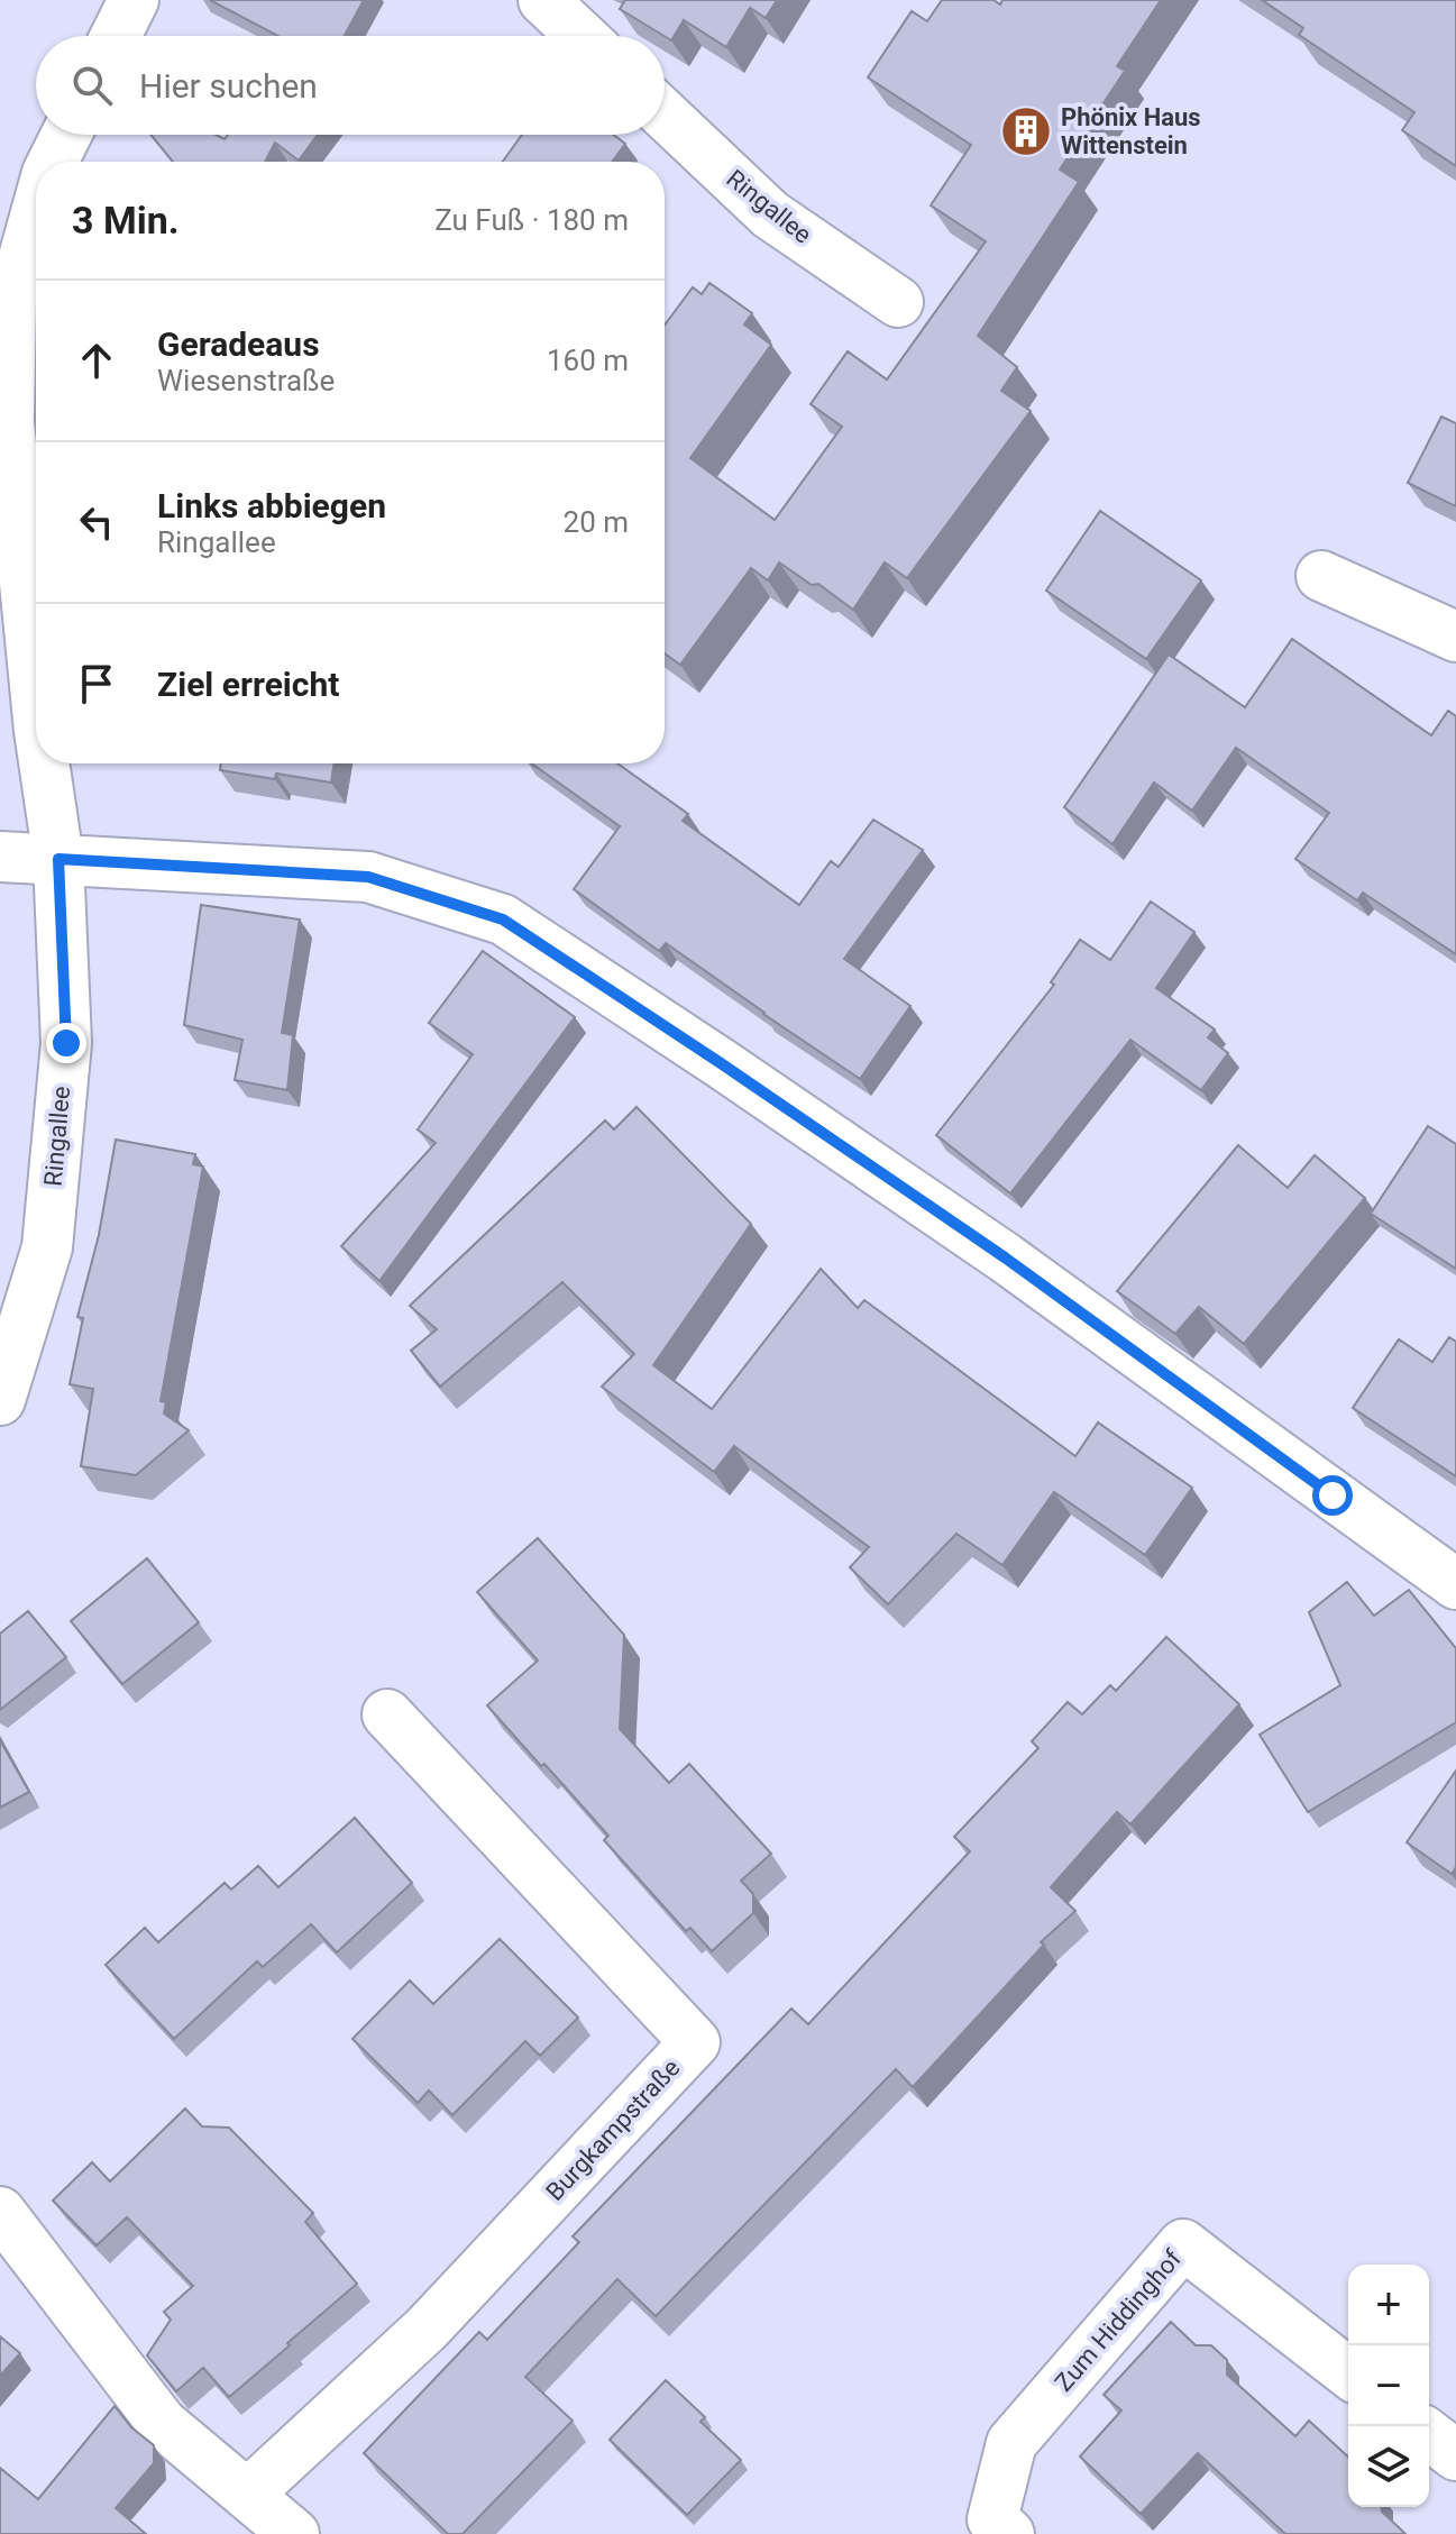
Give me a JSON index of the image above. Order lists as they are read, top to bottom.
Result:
{
  "streets": {
    "street": ["Ringallee", "Burgkampstraße", "Zum Hiddinghof"]
  },
  "places": {
    "building": ["Phönix Haus Wittenstein"]
  },
  "page": {
    "search": "Hier suchen",
    "heading": ["3 Min.", "Zu Fuß · 180 m"],
    "list": [
      ["Geradeaus", "Wiesenstraße", "160 m"],
      ["Links abbiegen", "Ringallee", "20 m"],
      "Ziel erreicht"
    ],
    "map_buttons": ["+", "−"]
  }
}
